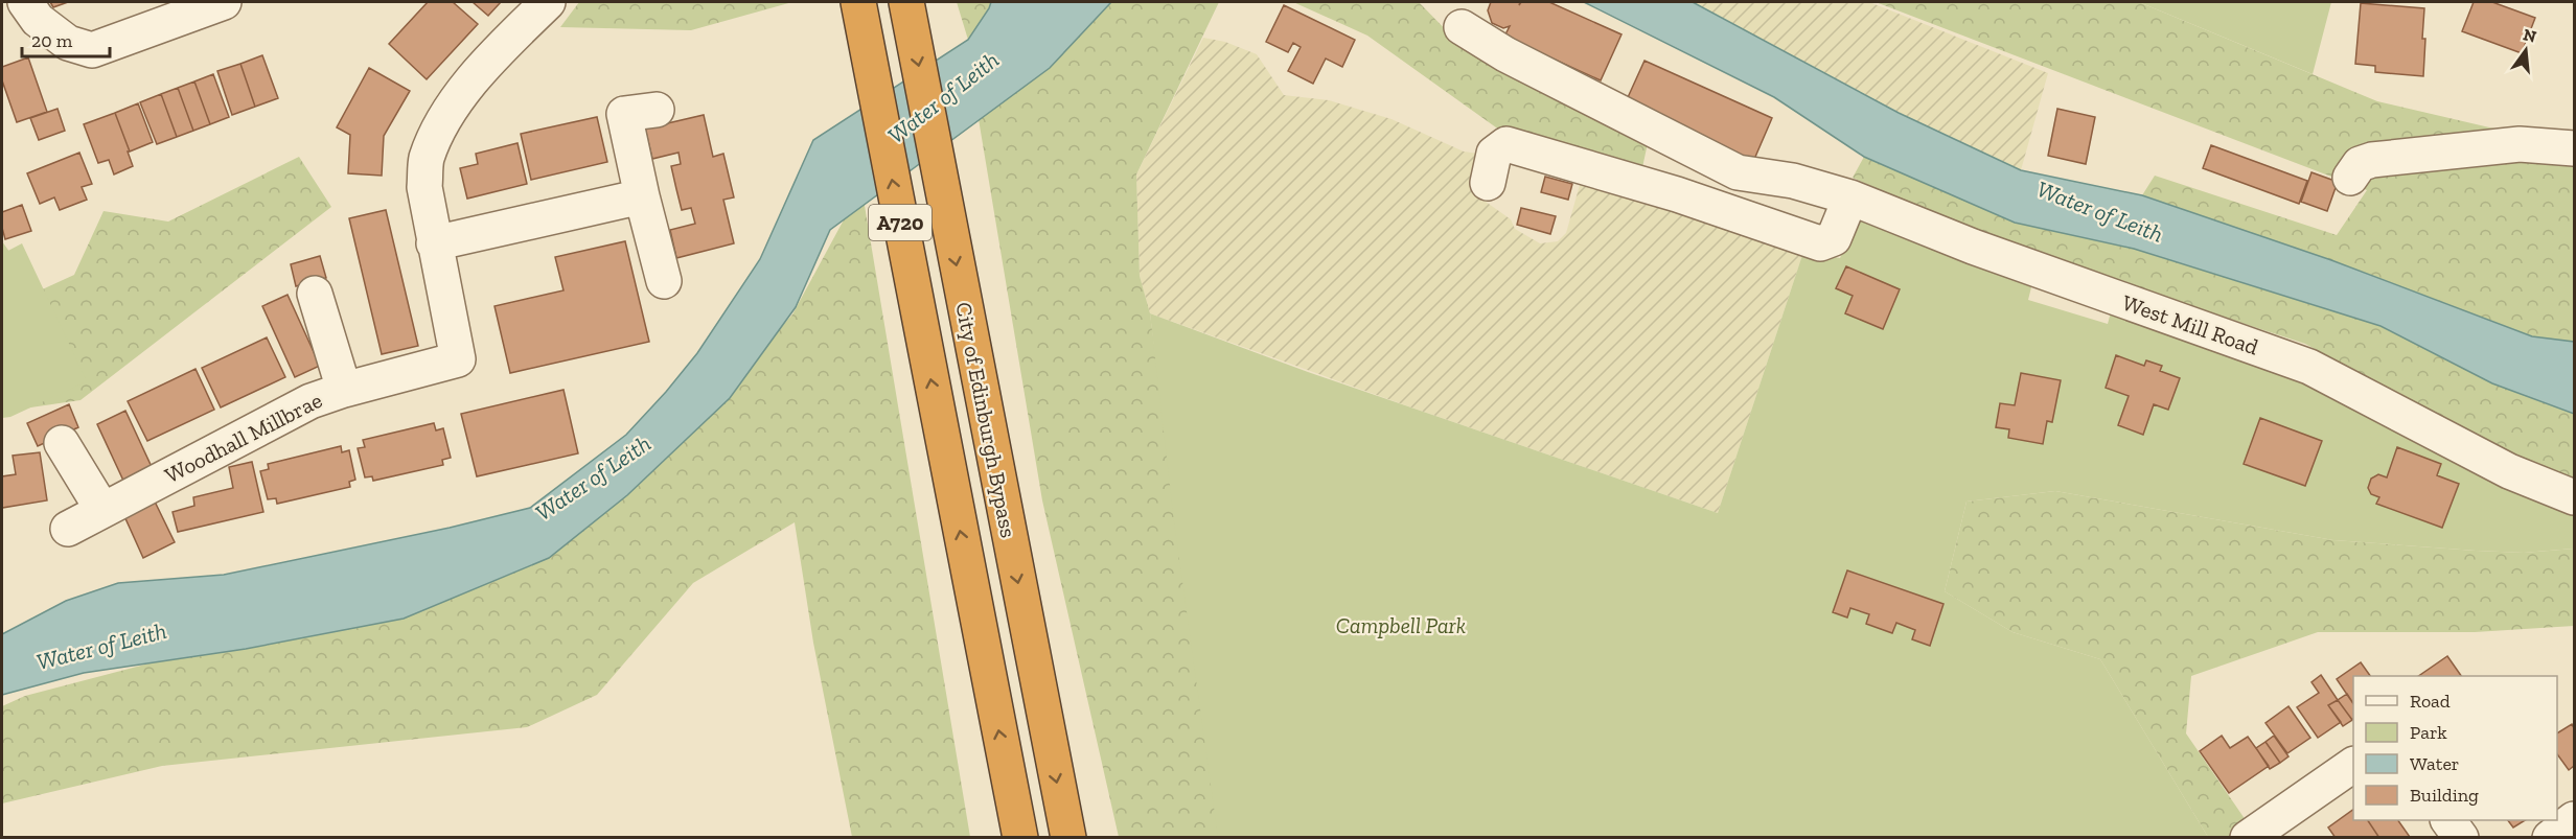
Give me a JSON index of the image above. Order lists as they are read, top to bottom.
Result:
{
  "streets": {
    "highway": ["A720", "City of Edinburgh Bypass"],
    "street": ["West Mill Road", "Woodhall Millbrae"]
  },
  "water": ["Water of Leith"],
  "parks": ["Campbell Park"],
  "legend": [
    "Road",
    "Park",
    "Water",
    "Building"
  ],
  "scale_bar": "20 m",
  "north": "top"
}
